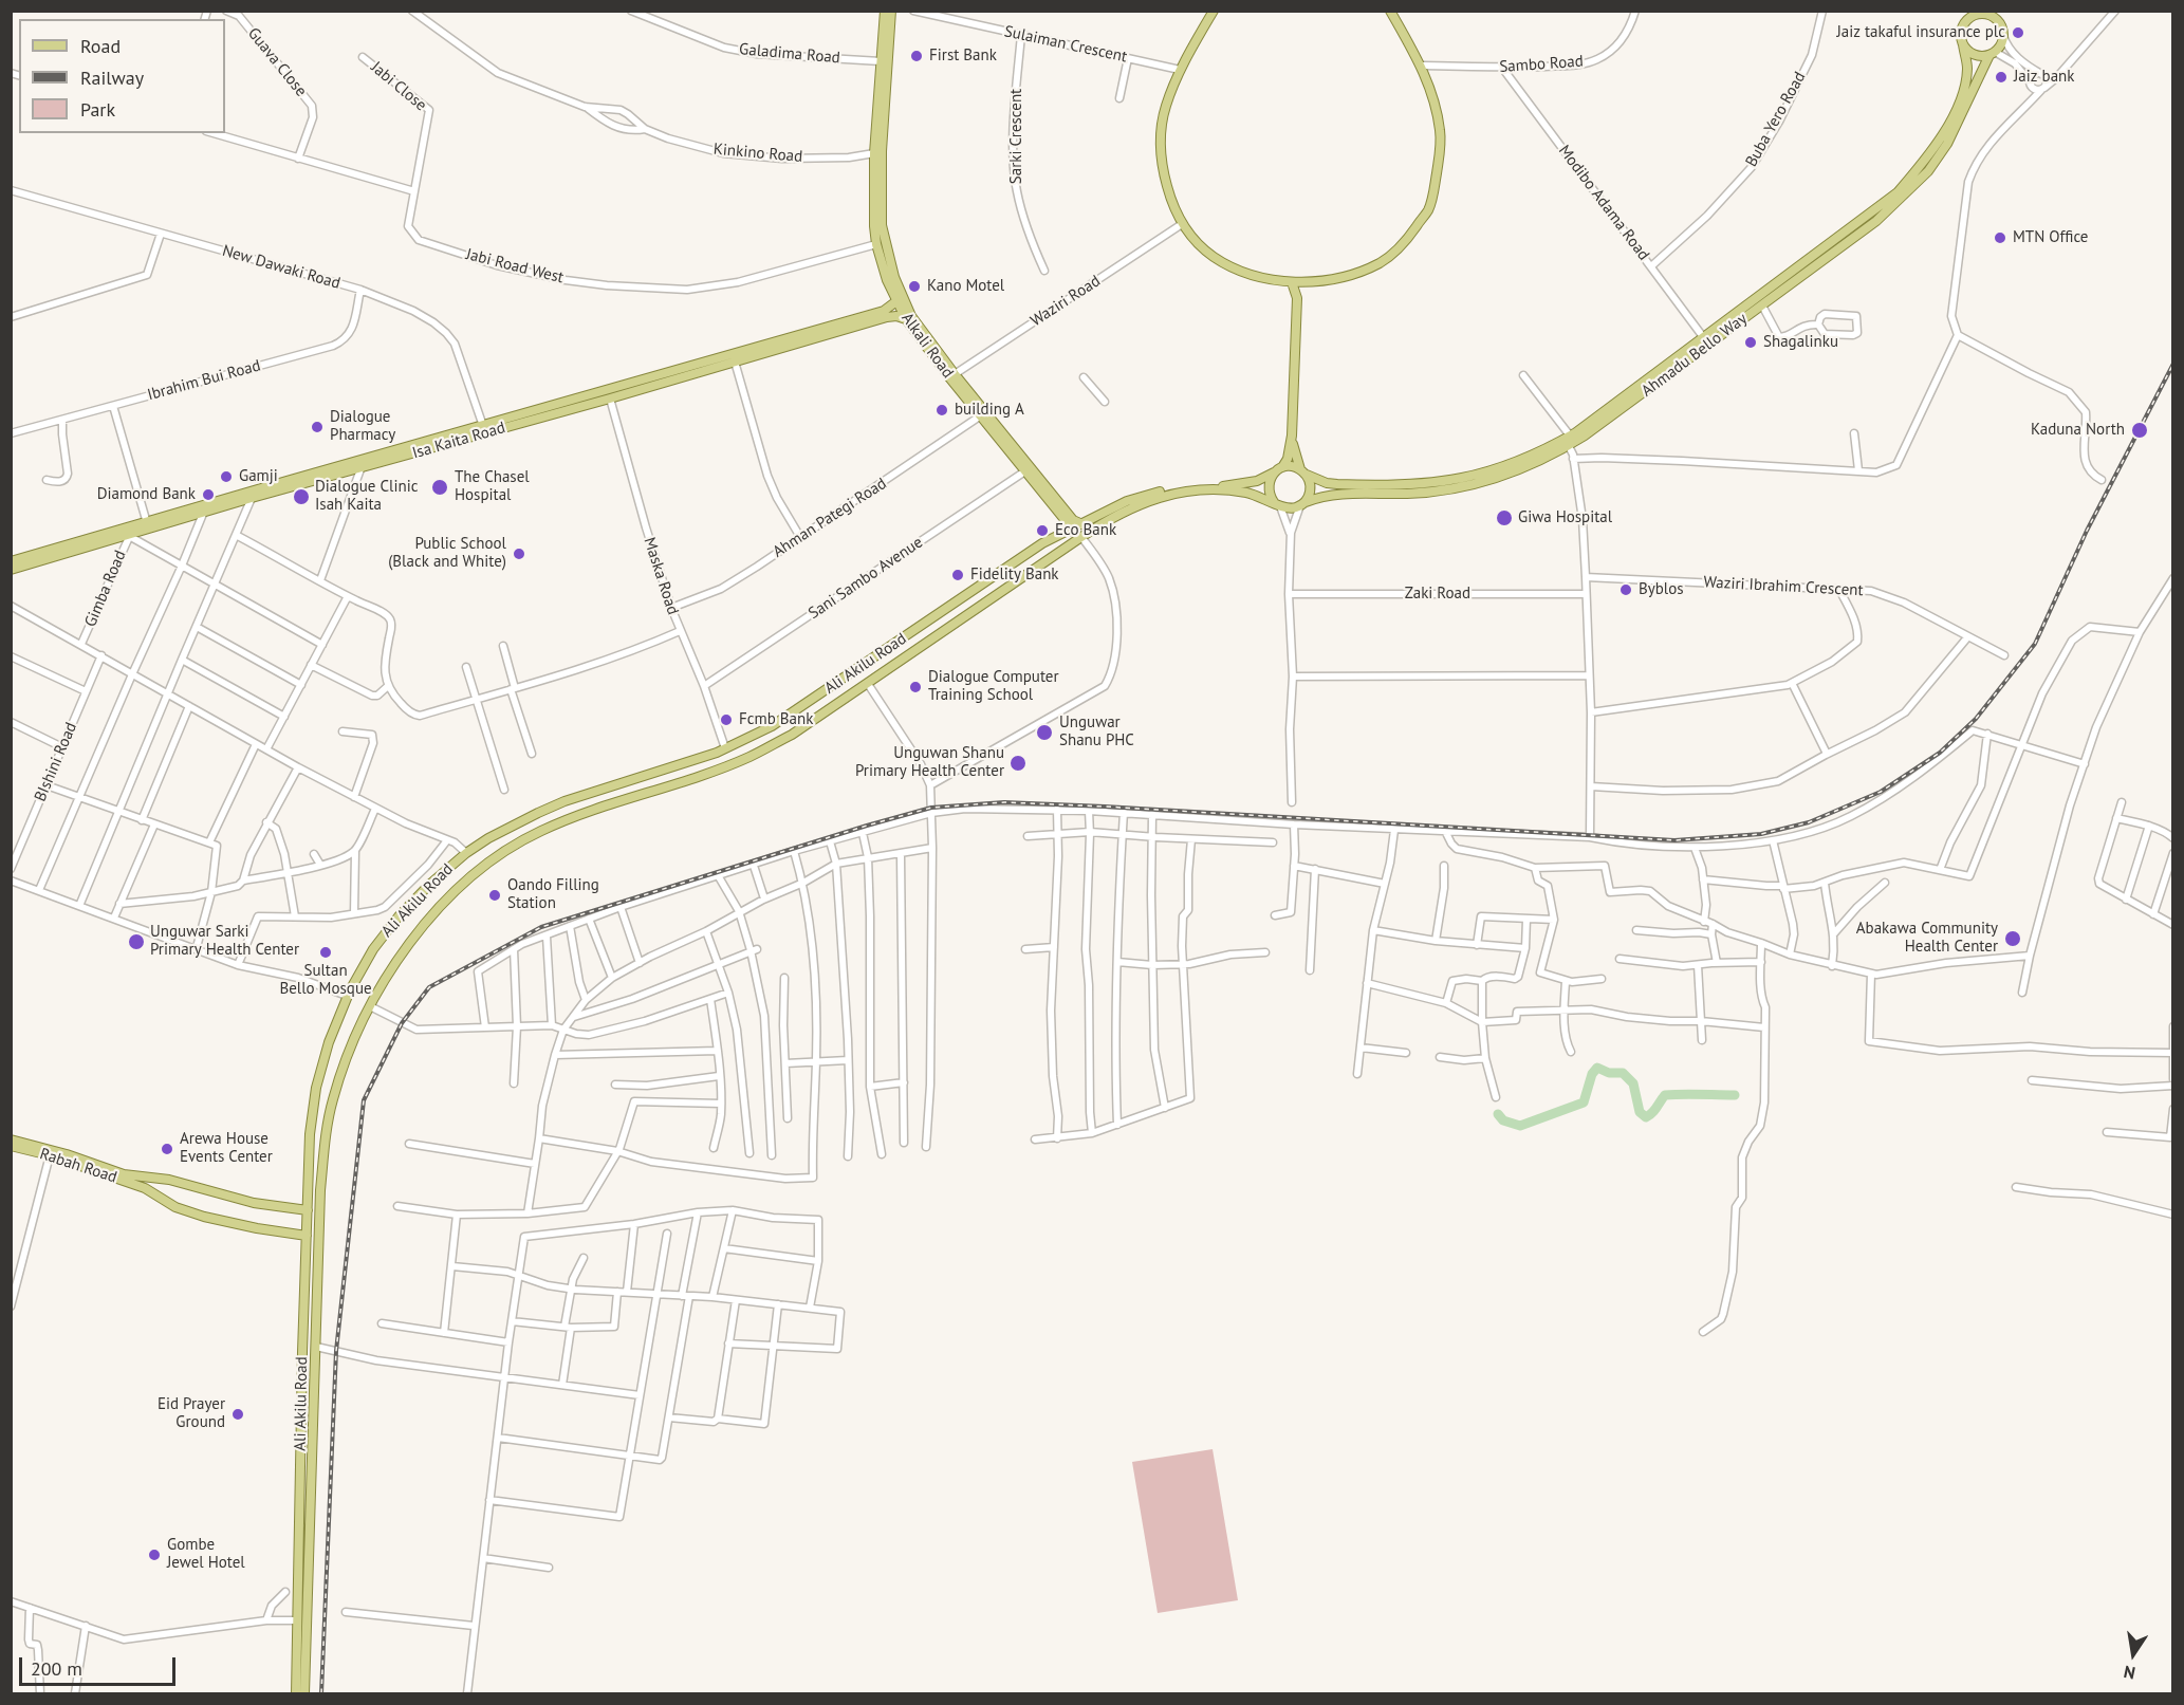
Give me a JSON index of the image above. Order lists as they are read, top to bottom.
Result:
{
  "streets": {
    "main road": [
      "Alkali Road",
      "Ahmadu Bello Way",
      "Isa Kaita Road",
      "Ali Akilu Road",
      "Rabah Road"
    ],
    "street": [
      "Sulaiman Crescent",
      "Galadima Road",
      "Guava Close",
      "Sambo Road",
      "Jabi Close",
      "Buba Yero Road",
      "Sarki Crescent",
      "Kinkino Road",
      "Modibo Adama Road",
      "Jabi Road West",
      "New Dawaki Road",
      "Waziri Road",
      "Ibrahim Bui Road",
      "Ahman Pategi Road",
      "Maska Road",
      "Sani Sambo Avenue",
      "Waziri Ibrahim Crescent",
      "Gimba Road",
      "Zaki Road",
      "BIshini Road"
    ]
  },
  "crossings": [
    ["Sulaiman Crescent", "Sarki Crescent"],
    ["Galadima Road", "Alkali Road"],
    ["Sambo Road", "Modibo Adama Road"],
    ["Jabi Close", "Jabi Road West"],
    ["Buba Yero Road", "Modibo Adama Road"],
    ["Kinkino Road", "Alkali Road"],
    ["Modibo Adama Road", "Ahmadu Bello Way"],
    ["Jabi Road West", "Alkali Road"],
    ["New Dawaki Road", "Ibrahim Bui Road"],
    ["New Dawaki Road", "Isa Kaita Road"],
    ["Waziri Road", "Alkali Road"],
    ["Alkali Road", "Isa Kaita Road"],
    ["Alkali Road", "Ahman Pategi Road"],
    ["Alkali Road", "Sani Sambo Avenue"],
    ["Alkali Road", "Ali Akilu Road"],
    ["Ahmadu Bello Way", "Ali Akilu Road"],
    ["Isa Kaita Road", "Maska Road"],
    ["Isa Kaita Road", "Gimba Road"],
    ["Ahman Pategi Road", "Maska Road"],
    ["Maska Road", "Sani Sambo Avenue"],
    ["Maska Road", "Ali Akilu Road"],
    ["Ali Akilu Road", "Rabah Road"]
  ],
  "places": [
    "Jaiz takaful insurance plc",
    "First Bank",
    "Jaiz bank",
    "MTN Office",
    "Kano Motel",
    "Shagalinku",
    "building A",
    "Dialogue Pharmacy",
    "Kaduna North",
    "Gamji",
    "The Chasel Hospital",
    "Diamond Bank",
    "Dialogue Clinic Isah Kaita",
    "Giwa Hospital",
    "Eco Bank",
    "Public School (Black and White)",
    "Fidelity Bank",
    "Byblos",
    "Dialogue Computer Training School",
    "Fcmb Bank",
    "Unguwar Shanu PHC",
    "Unguwan Shanu Primary Health Center",
    "Oando Filling Station",
    "Abakawa Community Health Center",
    "Unguwar Sarki Primary Health Center",
    "Sultan Bello Mosque",
    "Arewa House Events Center",
    "Eid Prayer Ground",
    "Gombe Jewel Hotel"
  ],
  "legend": ["Road", "Railway", "Park"],
  "scale_bar": "200 m",
  "north": "bottom"
}
